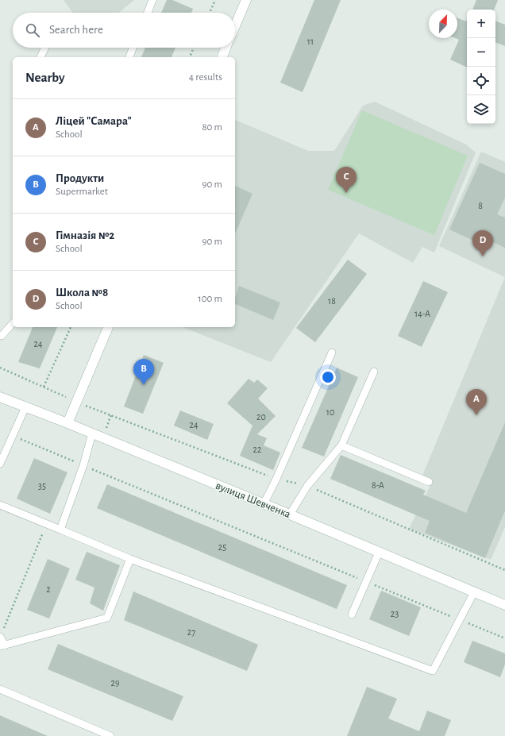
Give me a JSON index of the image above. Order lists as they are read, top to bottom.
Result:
{
  "streets": {
    "street": ["вулиця Шевченка"]
  },
  "house_numbers": [
    "11",
    "8",
    "18",
    "14-А",
    "24",
    "10",
    "20",
    "24",
    "22",
    "8-А",
    "35",
    "25",
    "2",
    "23",
    "27",
    "29"
  ],
  "north": "top right",
  "page": {
    "map_buttons": ["+", "−"],
    "search": "Search here",
    "heading": ["Nearby", "4 results"],
    "list": [
      {
        "mark": "A",
        "name": "Ліцей \"Самара\"",
        "note": "School",
        "value": "80 m"
      },
      {
        "mark": "B",
        "name": "Продукти",
        "note": "Supermarket",
        "value": "90 m"
      },
      {
        "mark": "C",
        "name": "Гімназія №2",
        "note": "School",
        "value": "90 m"
      },
      {
        "mark": "D",
        "name": "Школа №8",
        "note": "School",
        "value": "100 m"
      }
    ],
    "pins": [
      "C",
      "D",
      "B",
      "A"
    ]
  }
}
